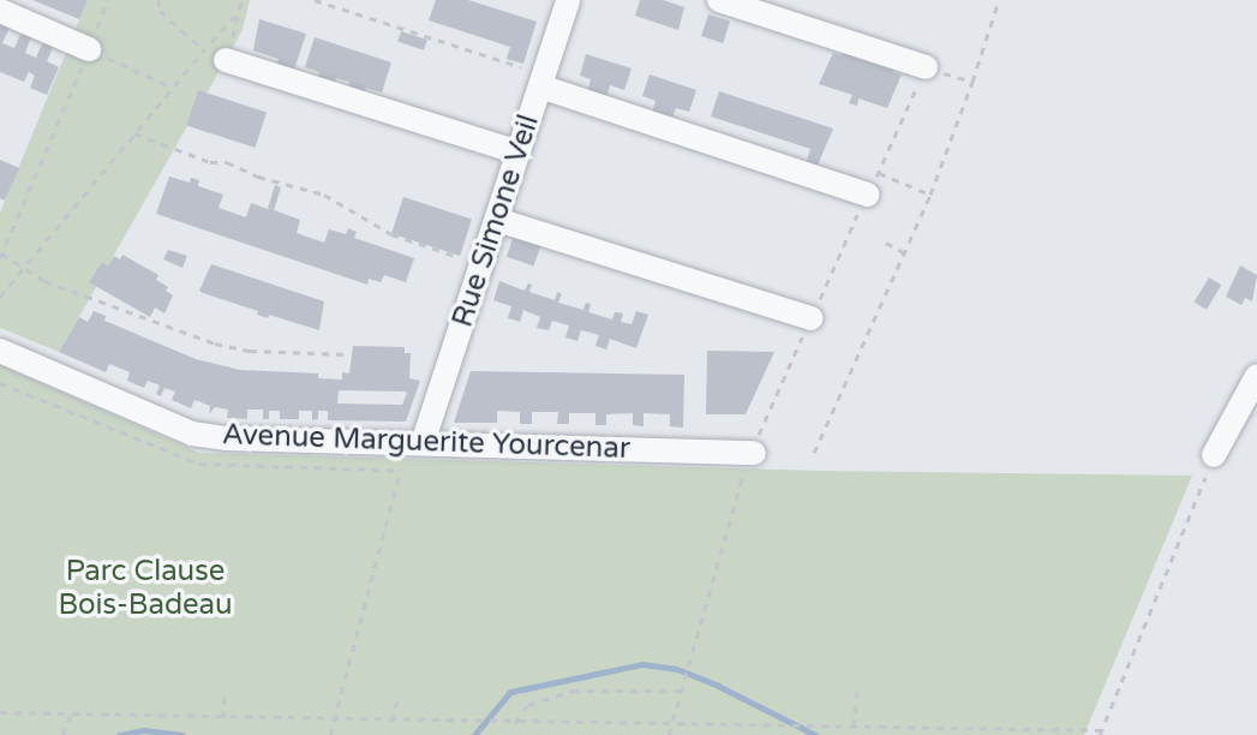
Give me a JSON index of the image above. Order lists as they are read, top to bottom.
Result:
{
  "streets": {
    "street": ["Rue Simone Veil", "Avenue Marguerite Yourcenar"]
  },
  "crossings": [
    ["Rue Simone Veil", "Avenue Marguerite Yourcenar"]
  ],
  "parks": ["Parc Clause Bois-Badeau"]
}
